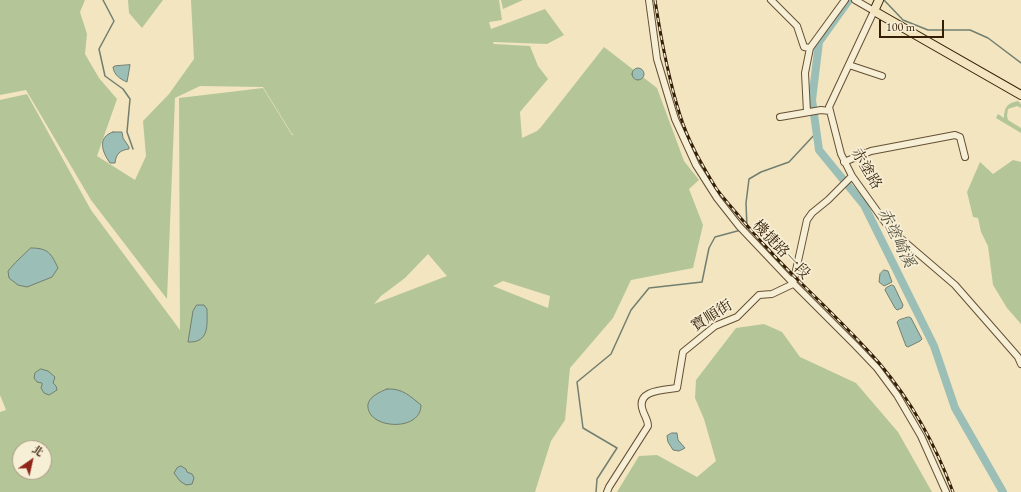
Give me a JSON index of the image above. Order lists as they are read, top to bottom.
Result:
{
  "streets": {
    "street": ["赤塗路", "機捷路一段", "寶順街"]
  },
  "crossings": [
    ["機捷路一段", "寶順街"]
  ],
  "water": ["赤塗崎溪"],
  "scale_bar": "100 m",
  "north": "top right"
}
